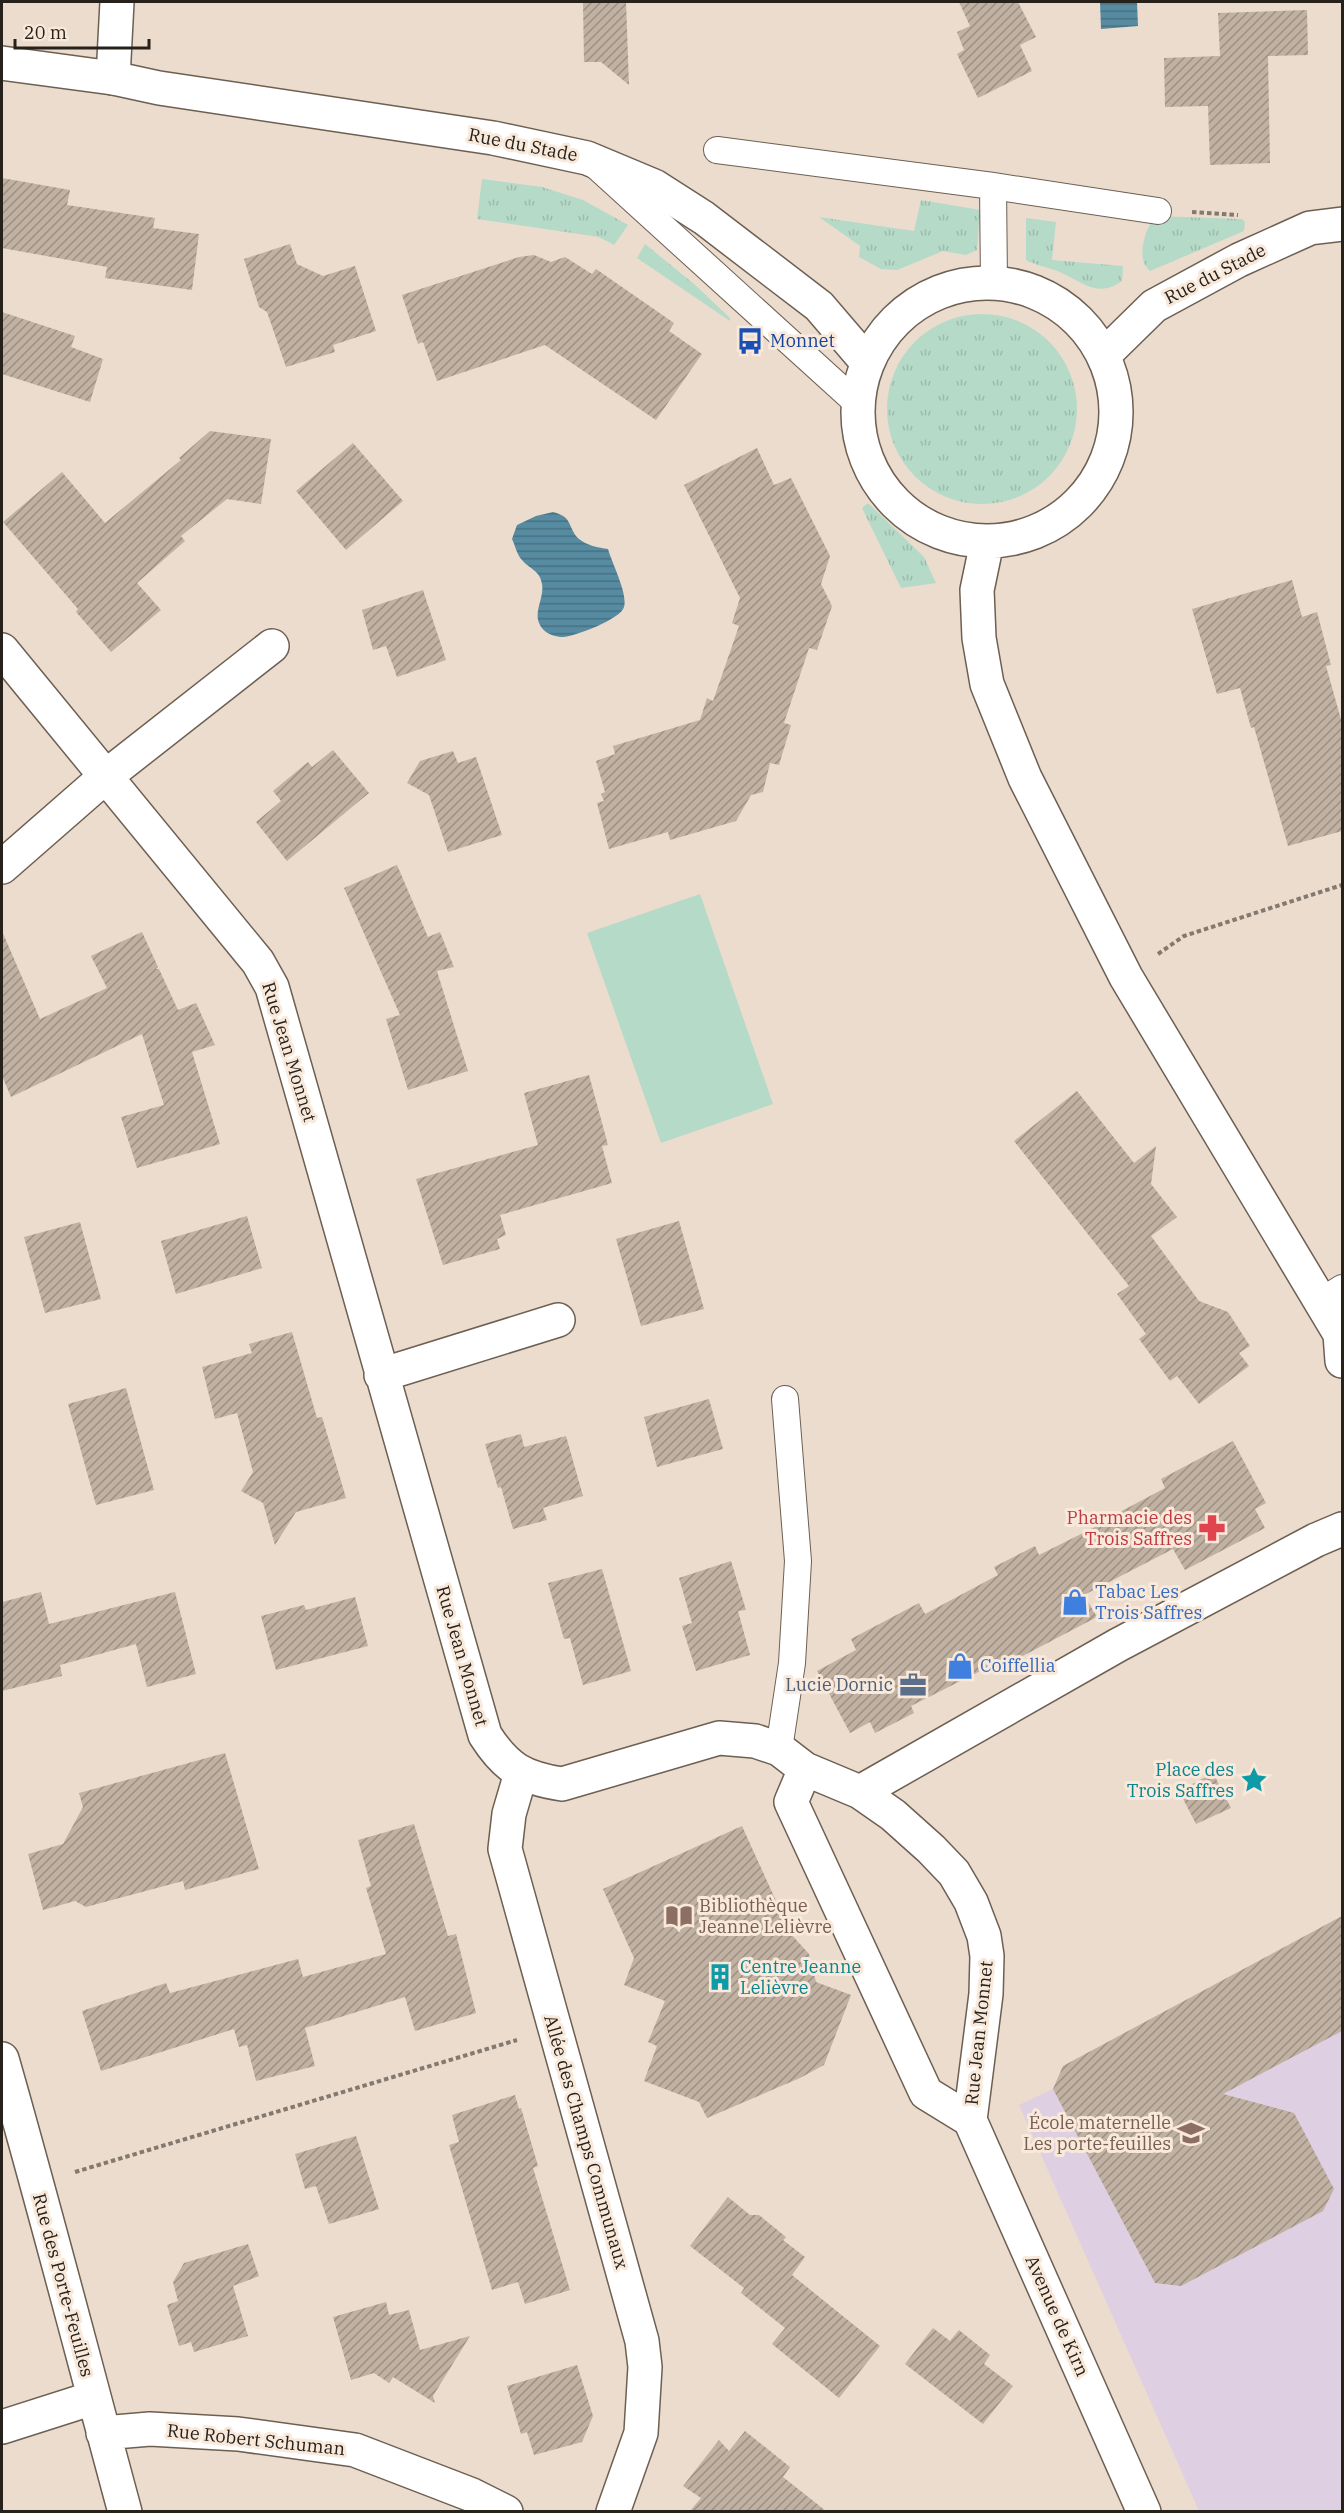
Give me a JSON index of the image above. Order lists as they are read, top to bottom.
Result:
{
  "streets": {
    "street": [
      "Rue du Stade",
      "Rue Jean Monnet",
      "Allée des Champs Communaux",
      "Rue des Porte-Feuilles",
      "Avenue de Kirn",
      "Rue Robert Schuman"
    ]
  },
  "crossings": [
    ["Rue Jean Monnet", "Allée des Champs Communaux"],
    ["Rue Jean Monnet", "Avenue de Kirn"],
    ["Rue des Porte-Feuilles", "Rue Robert Schuman"]
  ],
  "places": {
    "bus stop": ["Monnet"],
    "pharmacy": ["Pharmacie des Trois Saffres"],
    "shop": ["Tabac Les Trois Saffres", "Coiffellia"],
    "office": ["Lucie Dornic"],
    "place": ["Place des Trois Saffres"],
    "library": ["Bibliothèque Jeanne Lelièvre"],
    "building": ["Centre Jeanne Lelièvre"],
    "school or university": ["École maternelle Les porte-feuilles"]
  },
  "scale_bar": "20 m"
}
